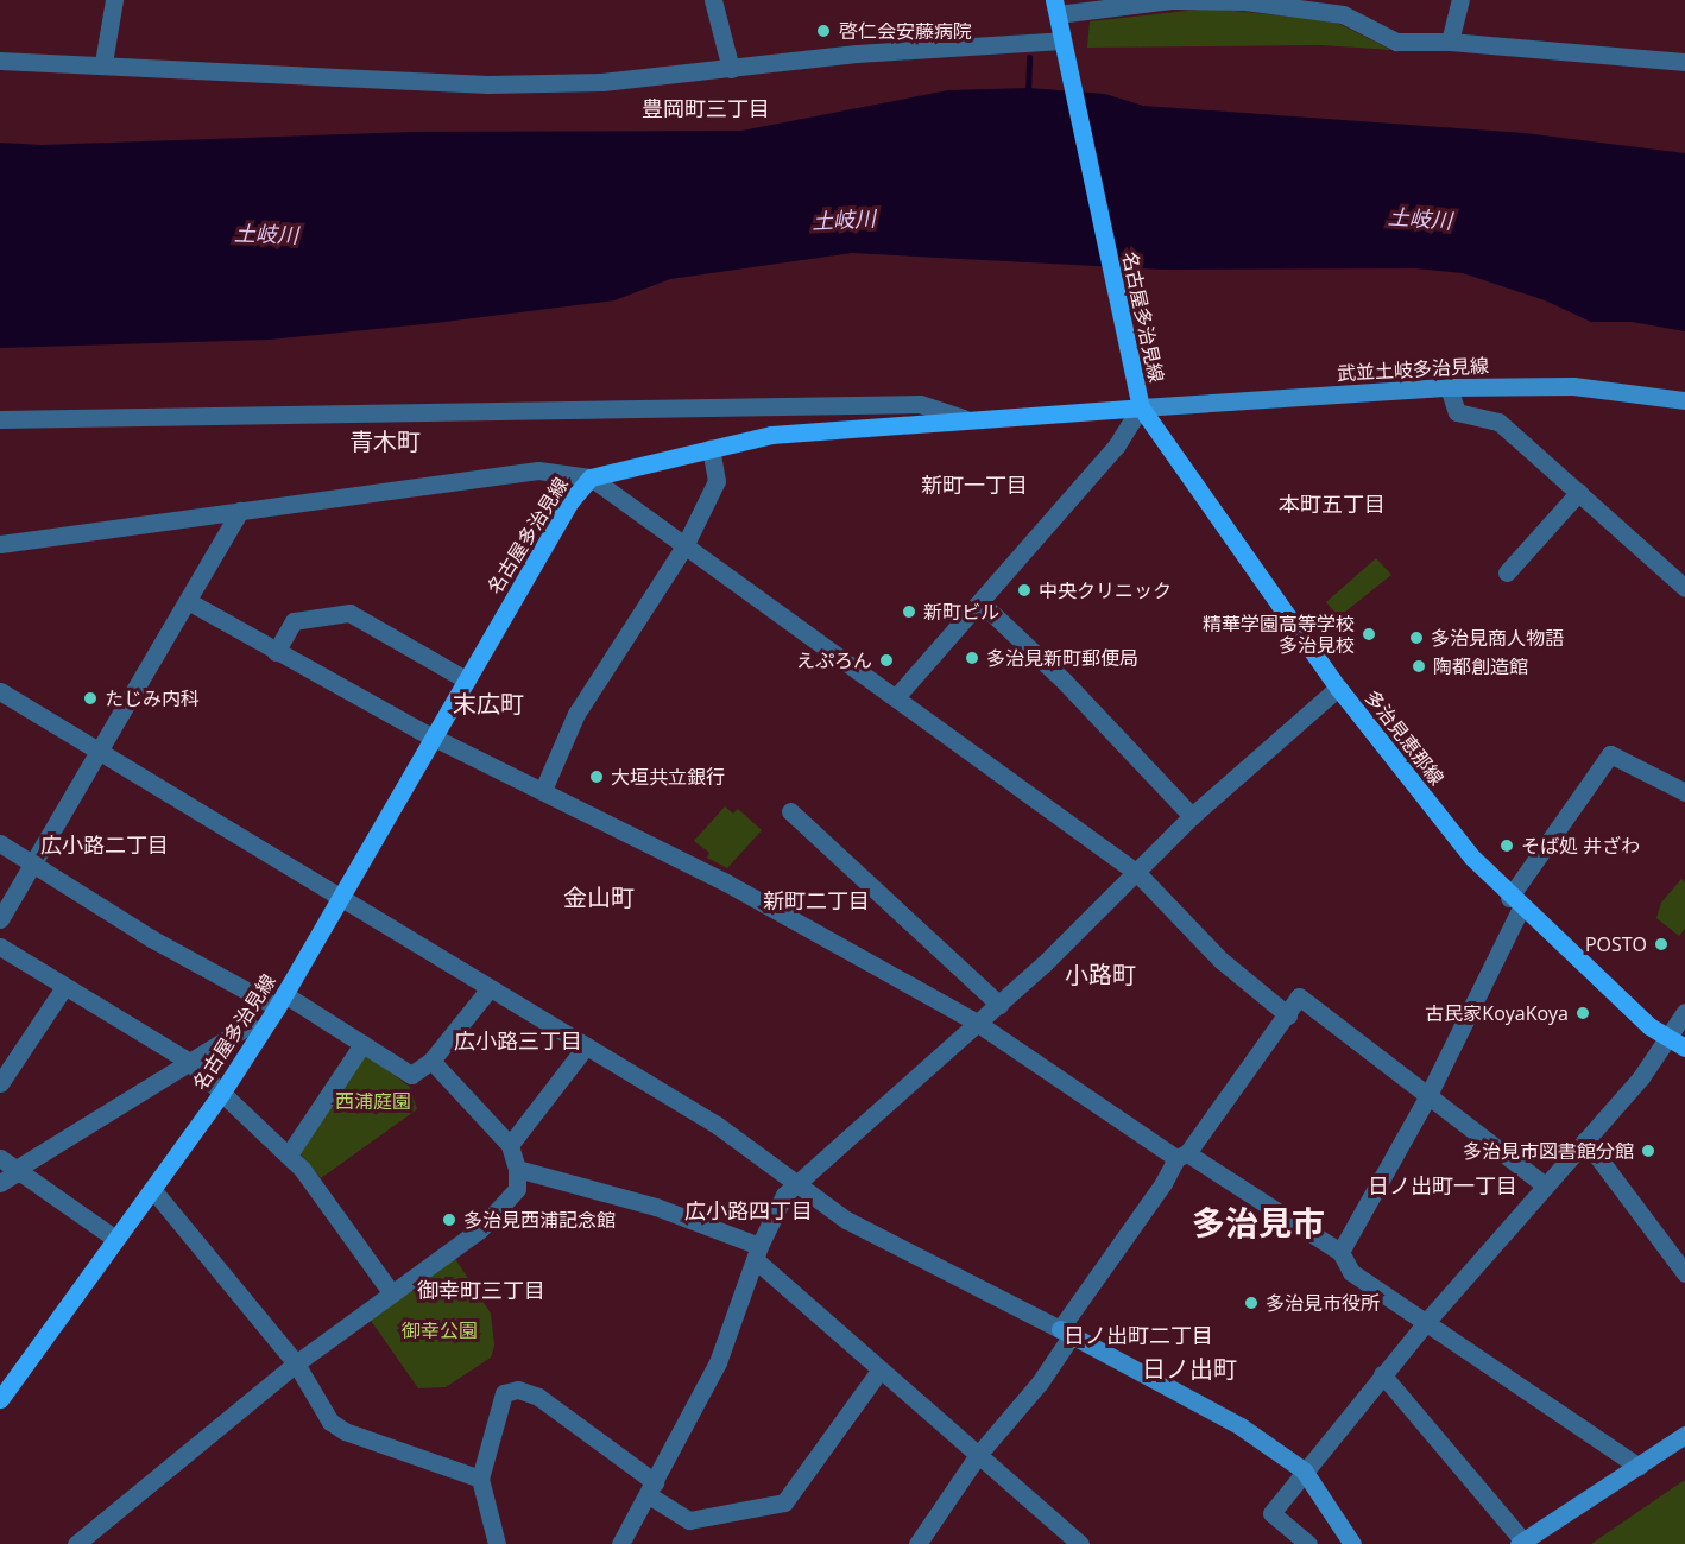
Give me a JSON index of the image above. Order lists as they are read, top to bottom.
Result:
{
  "streets": {
    "main road": ["名古屋多治見線", "多治見恵那線"],
    "street": ["武並土岐多治見線"]
  },
  "crossings": [
    ["名古屋多治見線", "武並土岐多治見線"],
    ["名古屋多治見線", "多治見恵那線"],
    ["武並土岐多治見線", "多治見恵那線"]
  ],
  "districts": [
    "豊岡町三丁目",
    "青木町",
    "新町一丁目",
    "本町五丁目",
    "末広町",
    "広小路二丁目",
    "金山町",
    "新町二丁目",
    "小路町",
    "広小路三丁目",
    "日ノ出町一丁目",
    "広小路四丁目",
    "多治見市",
    "御幸町三丁目",
    "日ノ出町二丁目",
    "日ノ出町"
  ],
  "water": ["土岐川"],
  "parks": ["西浦庭園", "御幸公園"],
  "places": [
    "啓仁会安藤病院",
    "中央クリニック",
    "新町ビル",
    "精華学園高等学校 多治見校",
    "多治見商人物語",
    "多治見新町郵便局",
    "えぷろん",
    "陶都創造館",
    "たじみ内科",
    "大垣共立銀行",
    "そば処 井ざわ",
    "POSTO",
    "古民家KoyaKoya",
    "多治見市図書館分館",
    "多治見西浦記念館",
    "多治見市役所"
  ]
}
